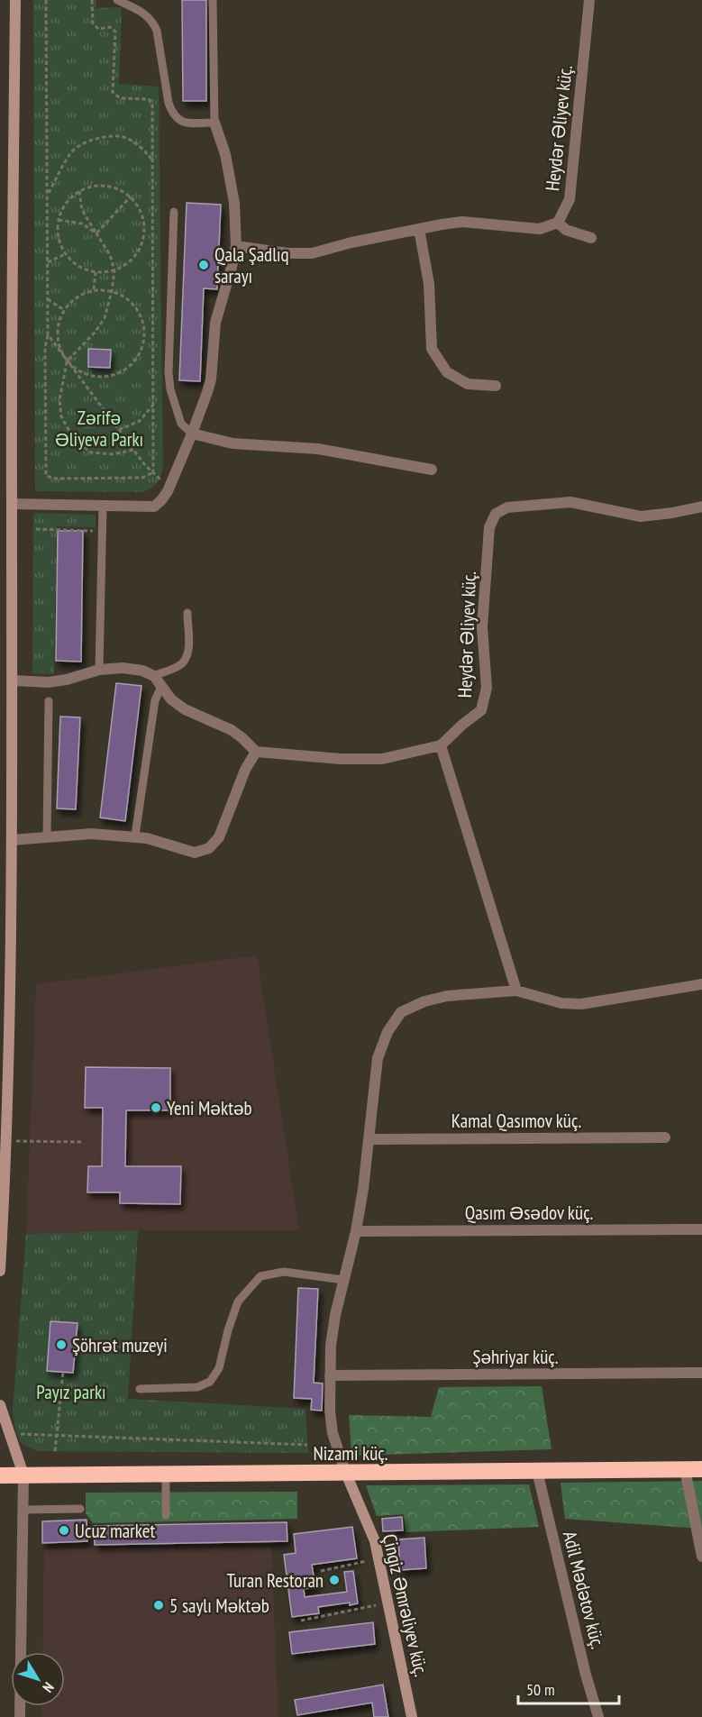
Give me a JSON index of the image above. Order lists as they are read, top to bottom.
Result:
{
  "streets": {
    "highway": ["Nizami küç."],
    "main road": ["Çingiz Əmrəliyev küç."],
    "street": [
      "Heydər Əliyev küç.",
      "Kamal Qasımov küç.",
      "Qasım Əsədov küç.",
      "Şəhriyar küç.",
      "Adil Mədətov küç."
    ]
  },
  "crossings": [
    ["Nizami küç.", "Adil Mədətov küç."],
    ["Nizami küç.", "Çingiz Əmrəliyev küç."]
  ],
  "parks": ["Zərifə Əliyeva Parkı", "Payız parkı"],
  "places": [
    "Qala Şadlıq sarayı",
    "Yeni Məktəb",
    "Şöhrət muzeyi",
    "Ucuz market",
    "Turan Restoran",
    "5 saylı Məktəb"
  ],
  "scale_bar": "50 m",
  "north": "bottom right"
}
